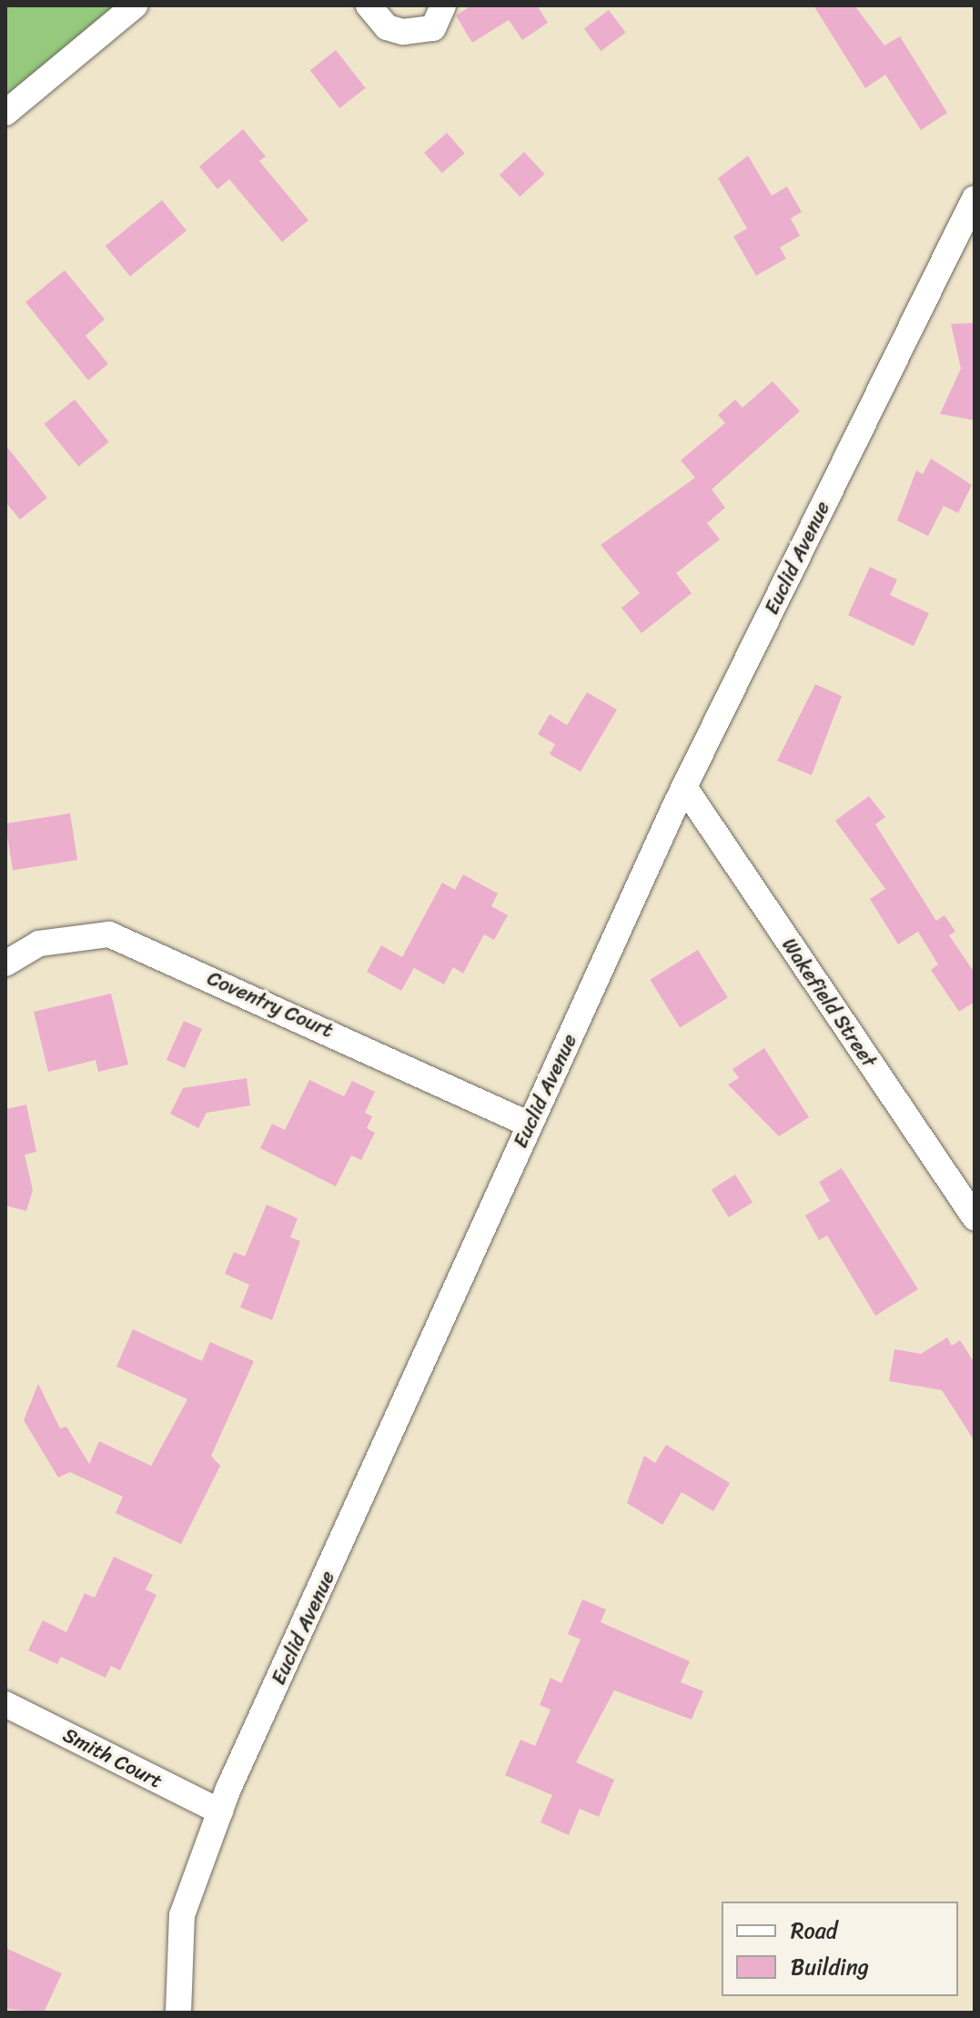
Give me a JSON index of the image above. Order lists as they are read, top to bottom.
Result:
{
  "streets": {
    "street": [
      "Euclid Avenue",
      "Wakefield Street",
      "Coventry Court",
      "Smith Court"
    ]
  },
  "crossings": [
    ["Euclid Avenue", "Wakefield Street"],
    ["Euclid Avenue", "Coventry Court"],
    ["Euclid Avenue", "Smith Court"]
  ],
  "legend": ["Road", "Building"]
}
